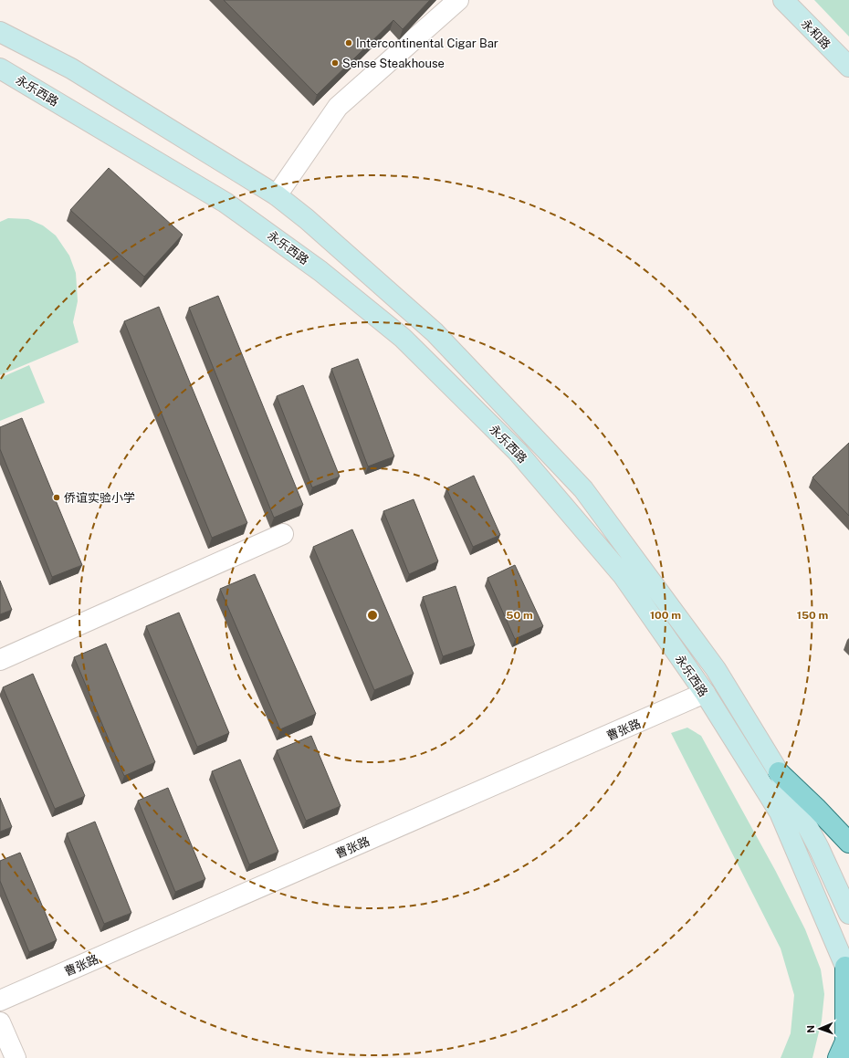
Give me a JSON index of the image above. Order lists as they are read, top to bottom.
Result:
{
  "streets": {
    "main road": ["永和路", "永乐西路"],
    "street": ["曹张路"]
  },
  "crossings": [
    ["永乐西路", "曹张路"]
  ],
  "places": ["Intercontinental Cigar Bar", "Sense Steakhouse", "侨谊实验小学"],
  "north": "left",
  "rings": ["50 m", "100 m", "150 m"]
}
